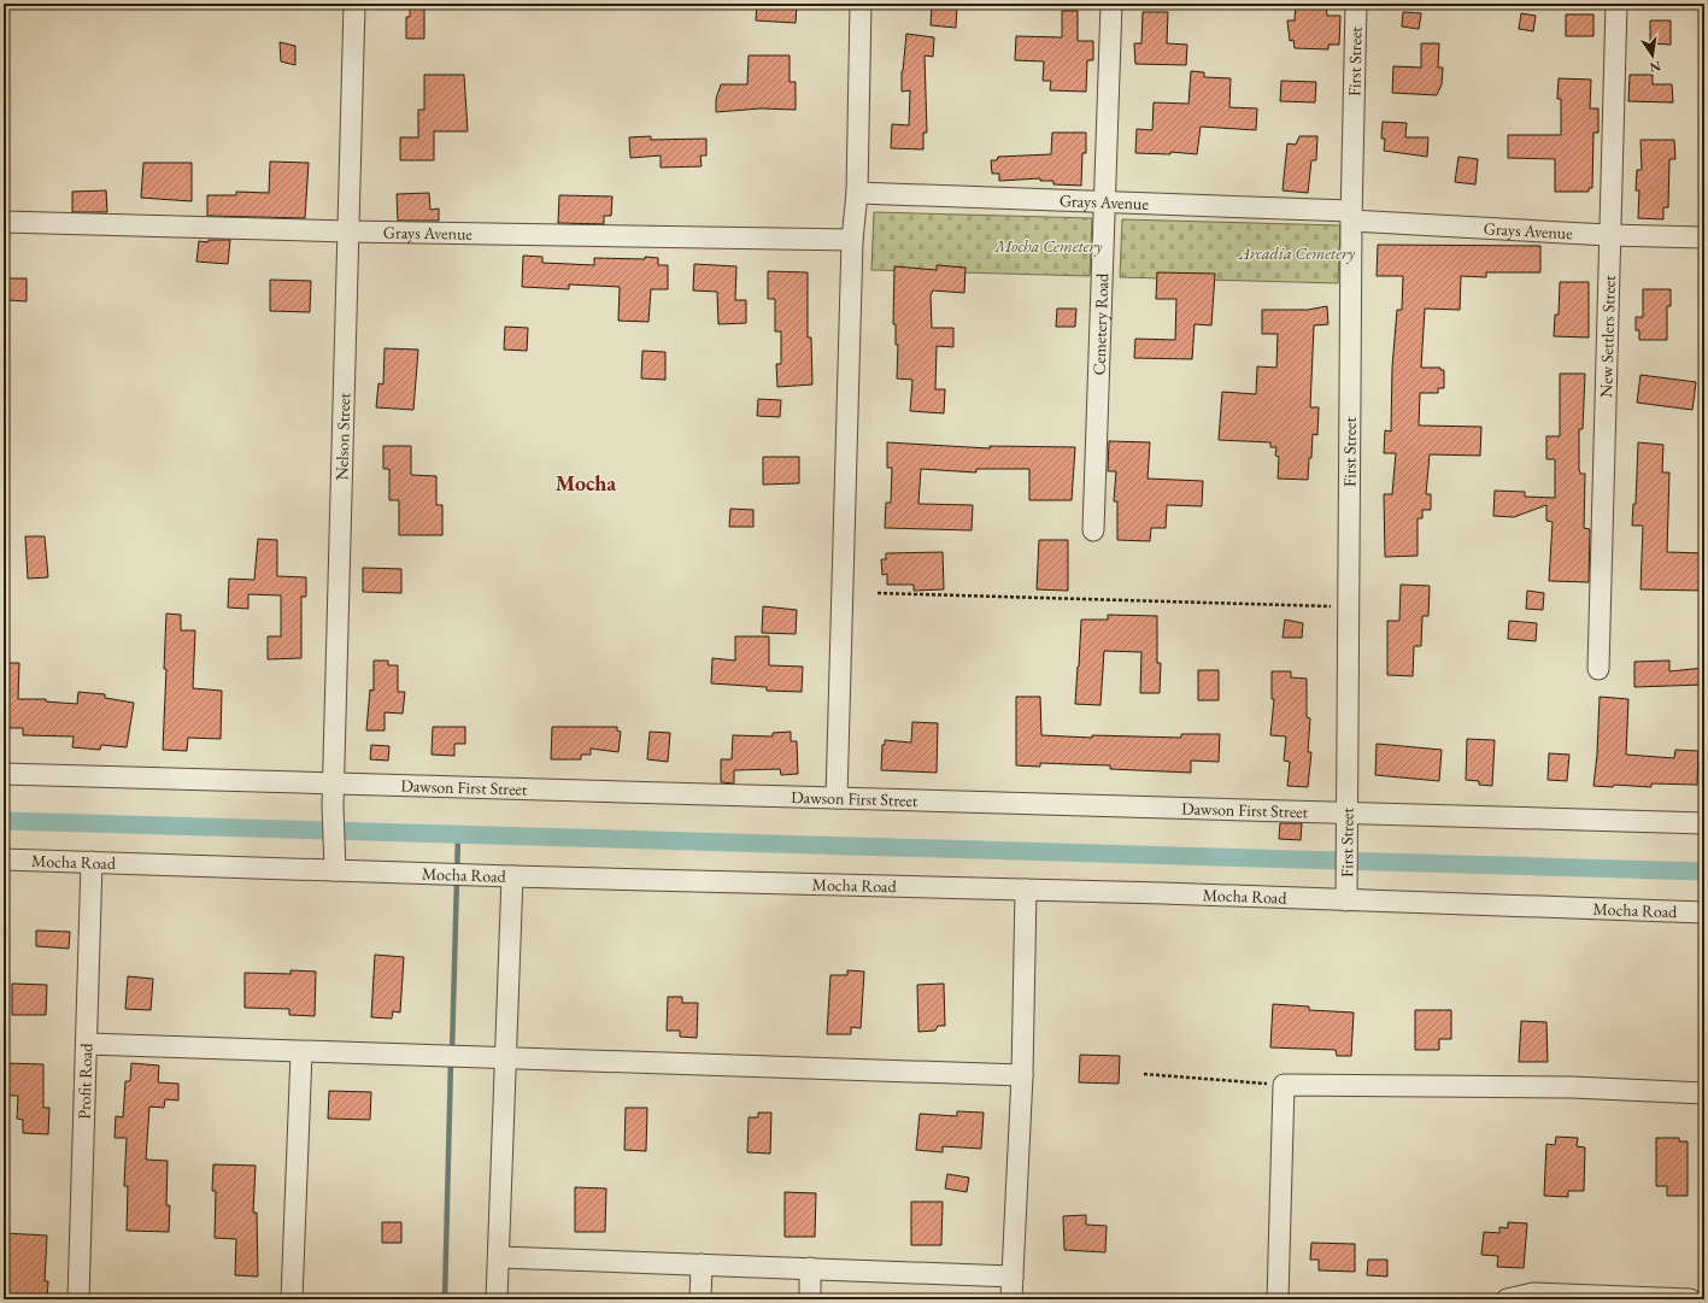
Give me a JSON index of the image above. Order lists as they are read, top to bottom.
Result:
{
  "streets": {
    "street": [
      "First Street",
      "Grays Avenue",
      "Cemetery Road",
      "New Settlers Street",
      "Nelson Street",
      "Dawson First Street",
      "Mocha Road",
      "Profit Road"
    ]
  },
  "crossings": [
    ["First Street", "Grays Avenue"],
    ["First Street", "Dawson First Street"],
    ["First Street", "Mocha Road"],
    ["Grays Avenue", "Cemetery Road"],
    ["Grays Avenue", "New Settlers Street"],
    ["Grays Avenue", "Nelson Street"],
    ["Nelson Street", "Dawson First Street"],
    ["Nelson Street", "Mocha Road"],
    ["Mocha Road", "Profit Road"]
  ],
  "districts": ["Mocha"],
  "parks": ["Mocha Cemetery", "Arcadia Cemetery"],
  "north": "bottom"
}
